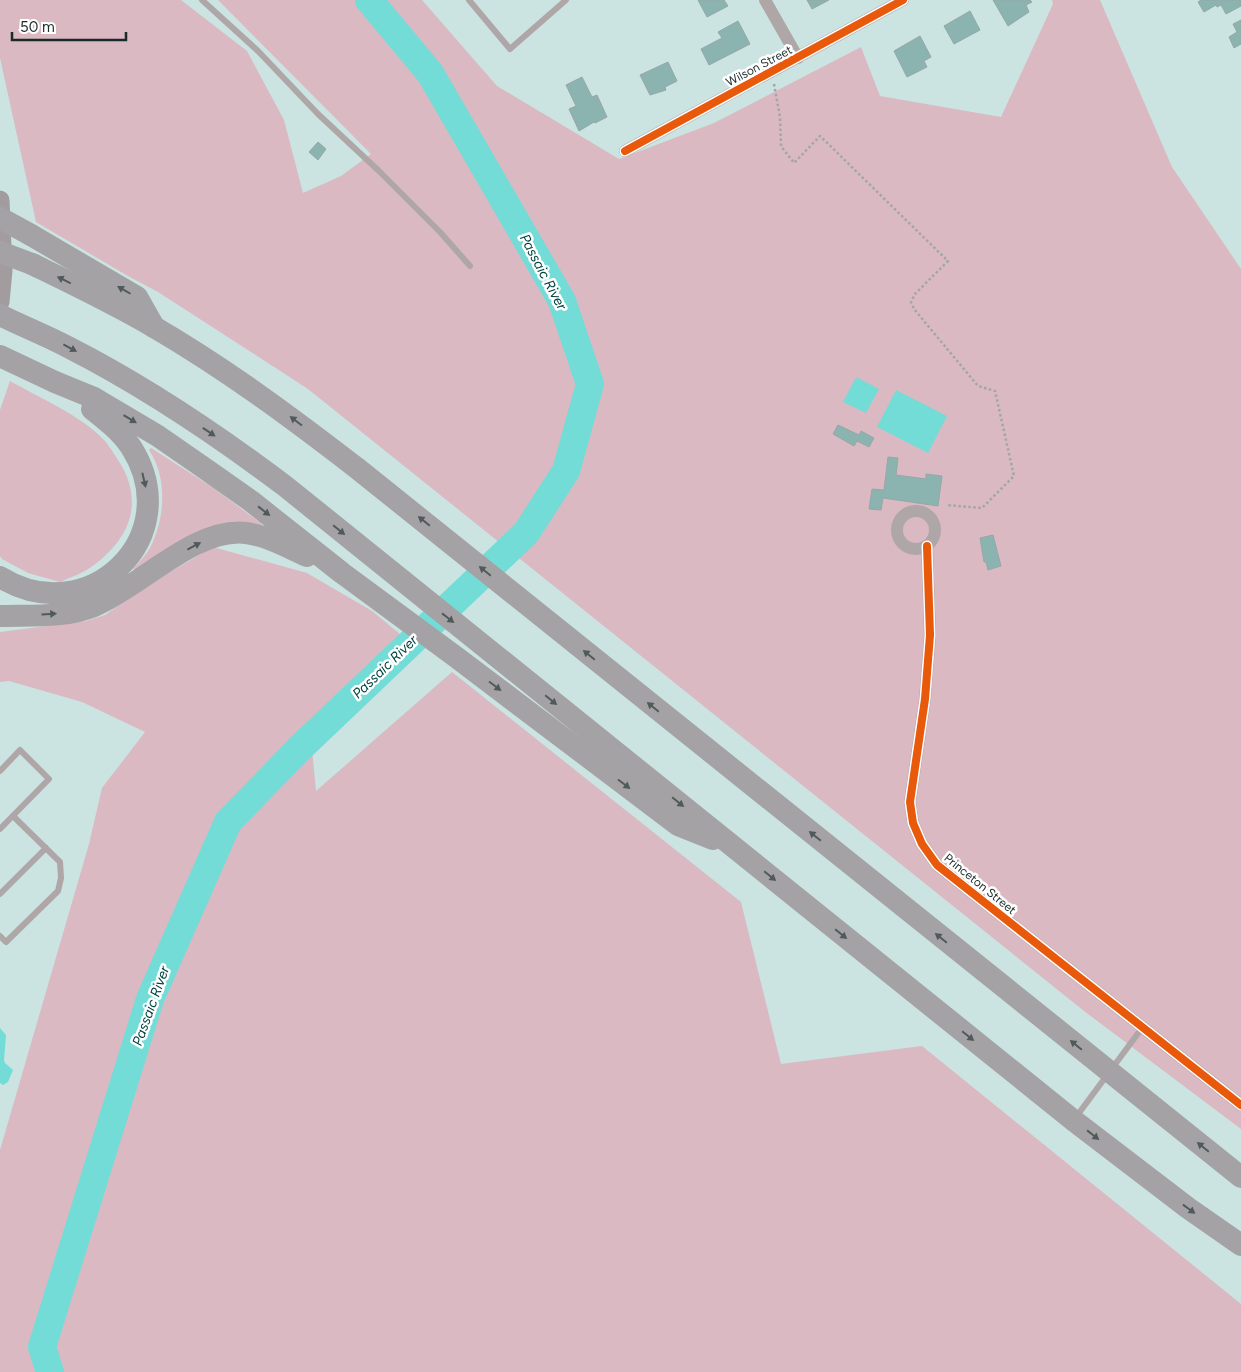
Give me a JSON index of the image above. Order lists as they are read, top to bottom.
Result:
{
  "streets": {
    "street": ["Wilson Street", "Princeton Street"]
  },
  "water": ["Passaic River"],
  "scale_bar": "50 m"
}
